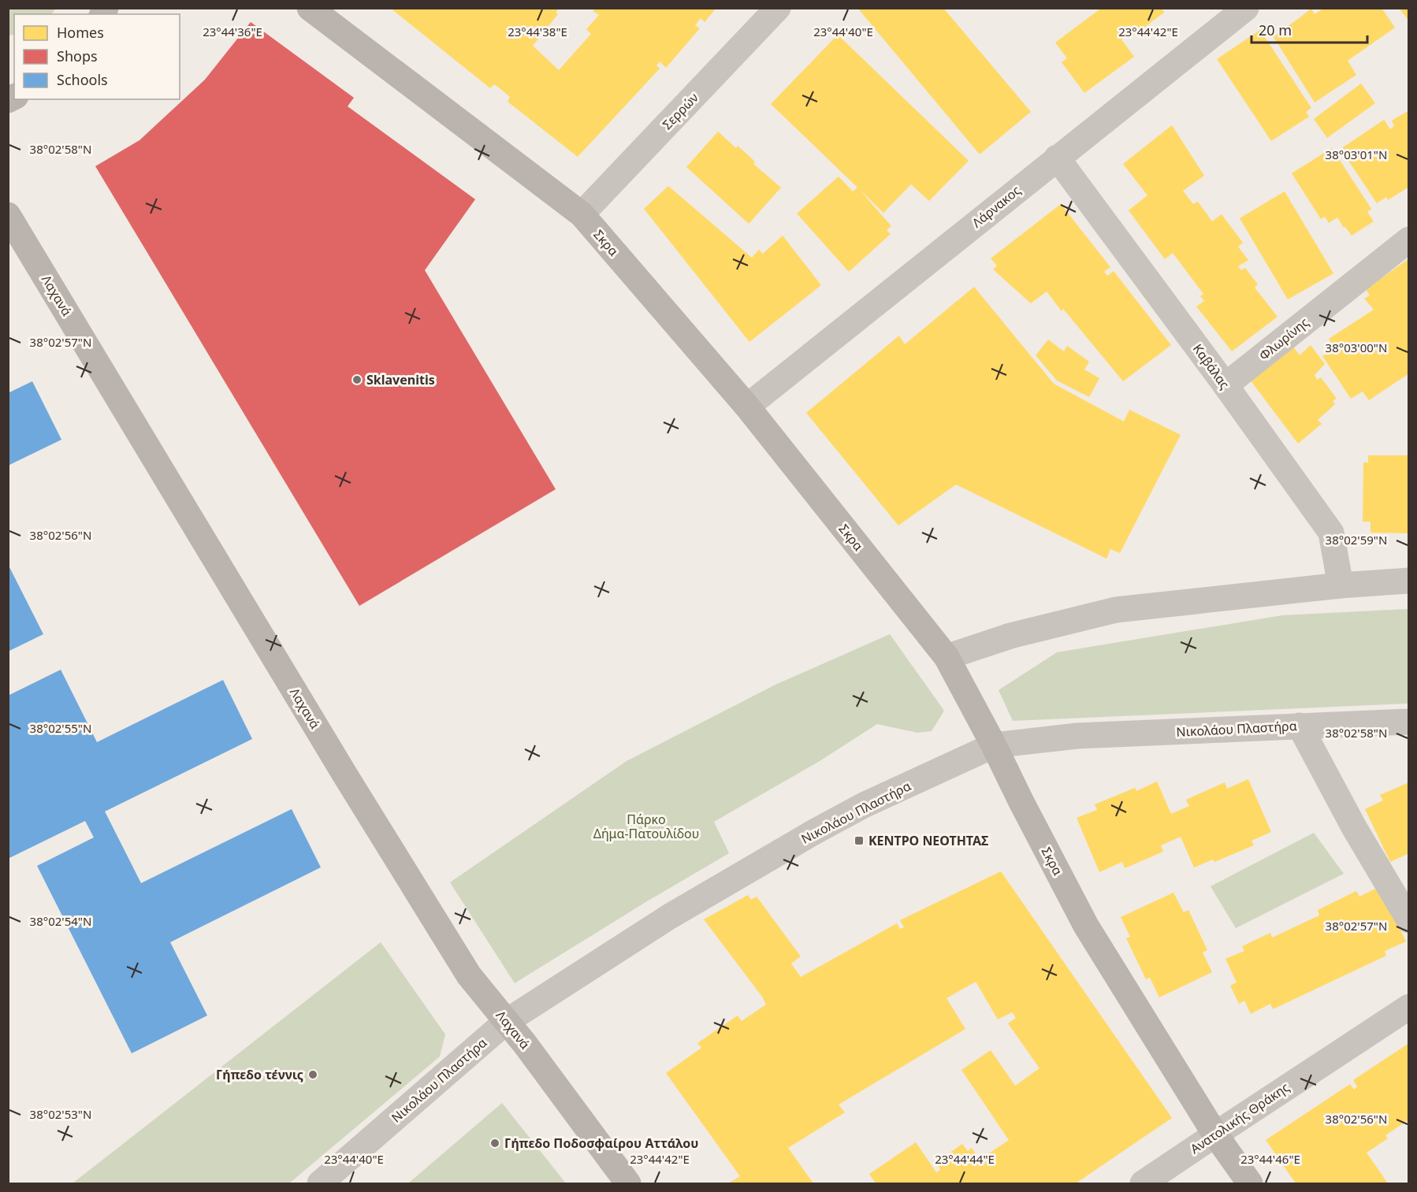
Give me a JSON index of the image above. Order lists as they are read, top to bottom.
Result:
{
  "streets": {
    "street": [
      "Σερρών",
      "Λάρνακος",
      "Σκρα",
      "Λαχανά",
      "Φλωρίνης",
      "Καβάλας",
      "Νικολάου Πλαστήρα",
      "Ανατολικής Θράκης"
    ]
  },
  "crossings": [
    ["Σερρών", "Σκρα"],
    ["Λάρνακος", "Σκρα"],
    ["Λάρνακος", "Καβάλας"],
    ["Σκρα", "Νικολάου Πλαστήρα"],
    ["Σκρα", "Ανατολικής Θράκης"],
    ["Λαχανά", "Νικολάου Πλαστήρα"],
    ["Φλωρίνης", "Καβάλας"]
  ],
  "parks": ["Πάρκο Δήμα-Πατουλίδου"],
  "places": {
    "other": ["Sklavenitis", "Γήπεδο τέννις", "Γήπεδο Ποδοσφαίρου Αττάλου"],
    "transit": ["ΚΕΝΤΡΟ ΝΕΟΤΗΤΑΣ"]
  },
  "legend": ["Homes", "Shops", "Schools"],
  "scale_bar": "20 m",
  "coordinates": [
    "23°44'36\"E",
    "23°44'38\"E",
    "23°44'40\"E",
    "23°44'42\"E",
    "38°02'58\"N",
    "38°03'01\"N",
    "38°02'57\"N",
    "38°03'00\"N",
    "38°02'56\"N",
    "38°02'59\"N",
    "38°02'55\"N",
    "38°02'54\"N",
    "38°02'53\"N",
    "23°44'44\"E",
    "23°44'46\"E"
  ]
}
